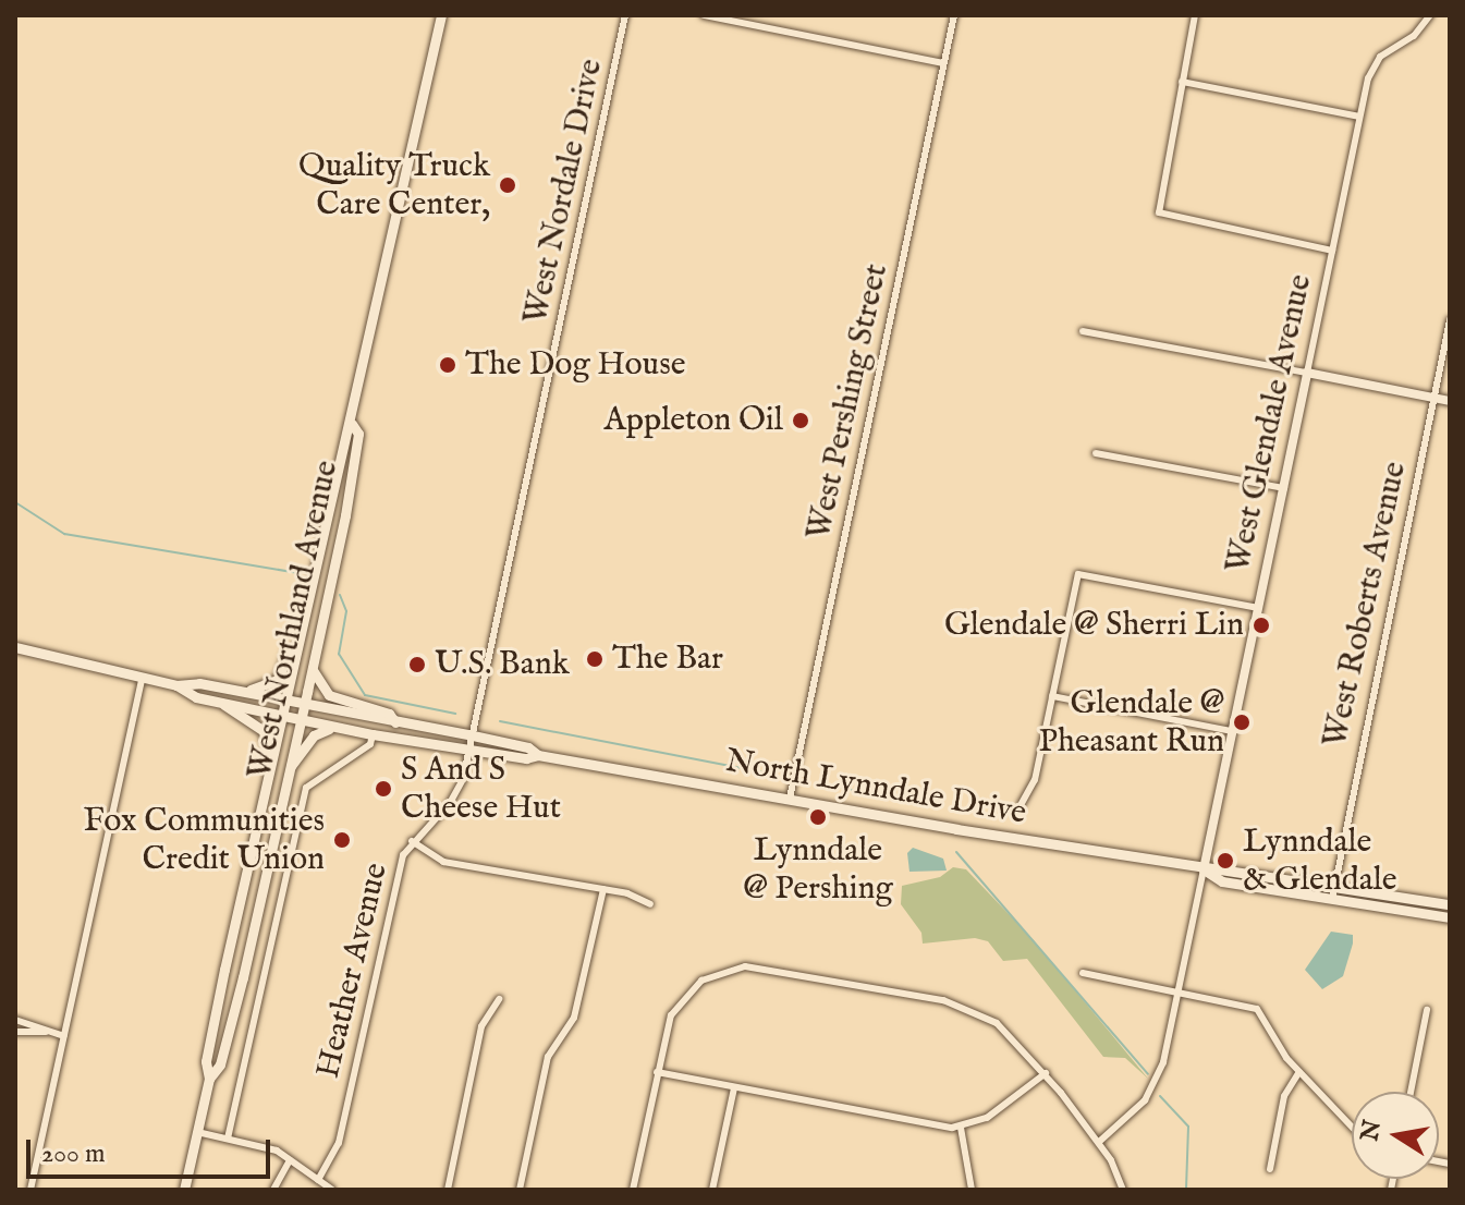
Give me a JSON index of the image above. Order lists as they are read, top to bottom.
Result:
{
  "streets": {
    "main road": ["West Northland Avenue", "North Lynndale Drive"],
    "street": [
      "West Nordale Drive",
      "West Pershing Street",
      "West Glendale Avenue",
      "West Roberts Avenue",
      "Heather Avenue"
    ]
  },
  "crossings": [
    ["West Nordale Drive", "North Lynndale Drive"],
    ["West Nordale Drive", "Heather Avenue"],
    ["West Pershing Street", "North Lynndale Drive"],
    ["West Glendale Avenue", "North Lynndale Drive"],
    ["West Roberts Avenue", "North Lynndale Drive"],
    ["West Northland Avenue", "North Lynndale Drive"],
    ["North Lynndale Drive", "Heather Avenue"]
  ],
  "places": [
    "Quality Truck Care Center,",
    "The Dog House",
    "Appleton Oil",
    "Glendale @ Sherri Lin",
    "The Bar",
    "U.S. Bank",
    "Glendale @ Pheasant Run",
    "S And S Cheese Hut",
    "Lynndale @ Pershing",
    "Fox Communities Credit Union",
    "Lynndale & Glendale"
  ],
  "scale_bar": "200 m",
  "north": "left"
}
